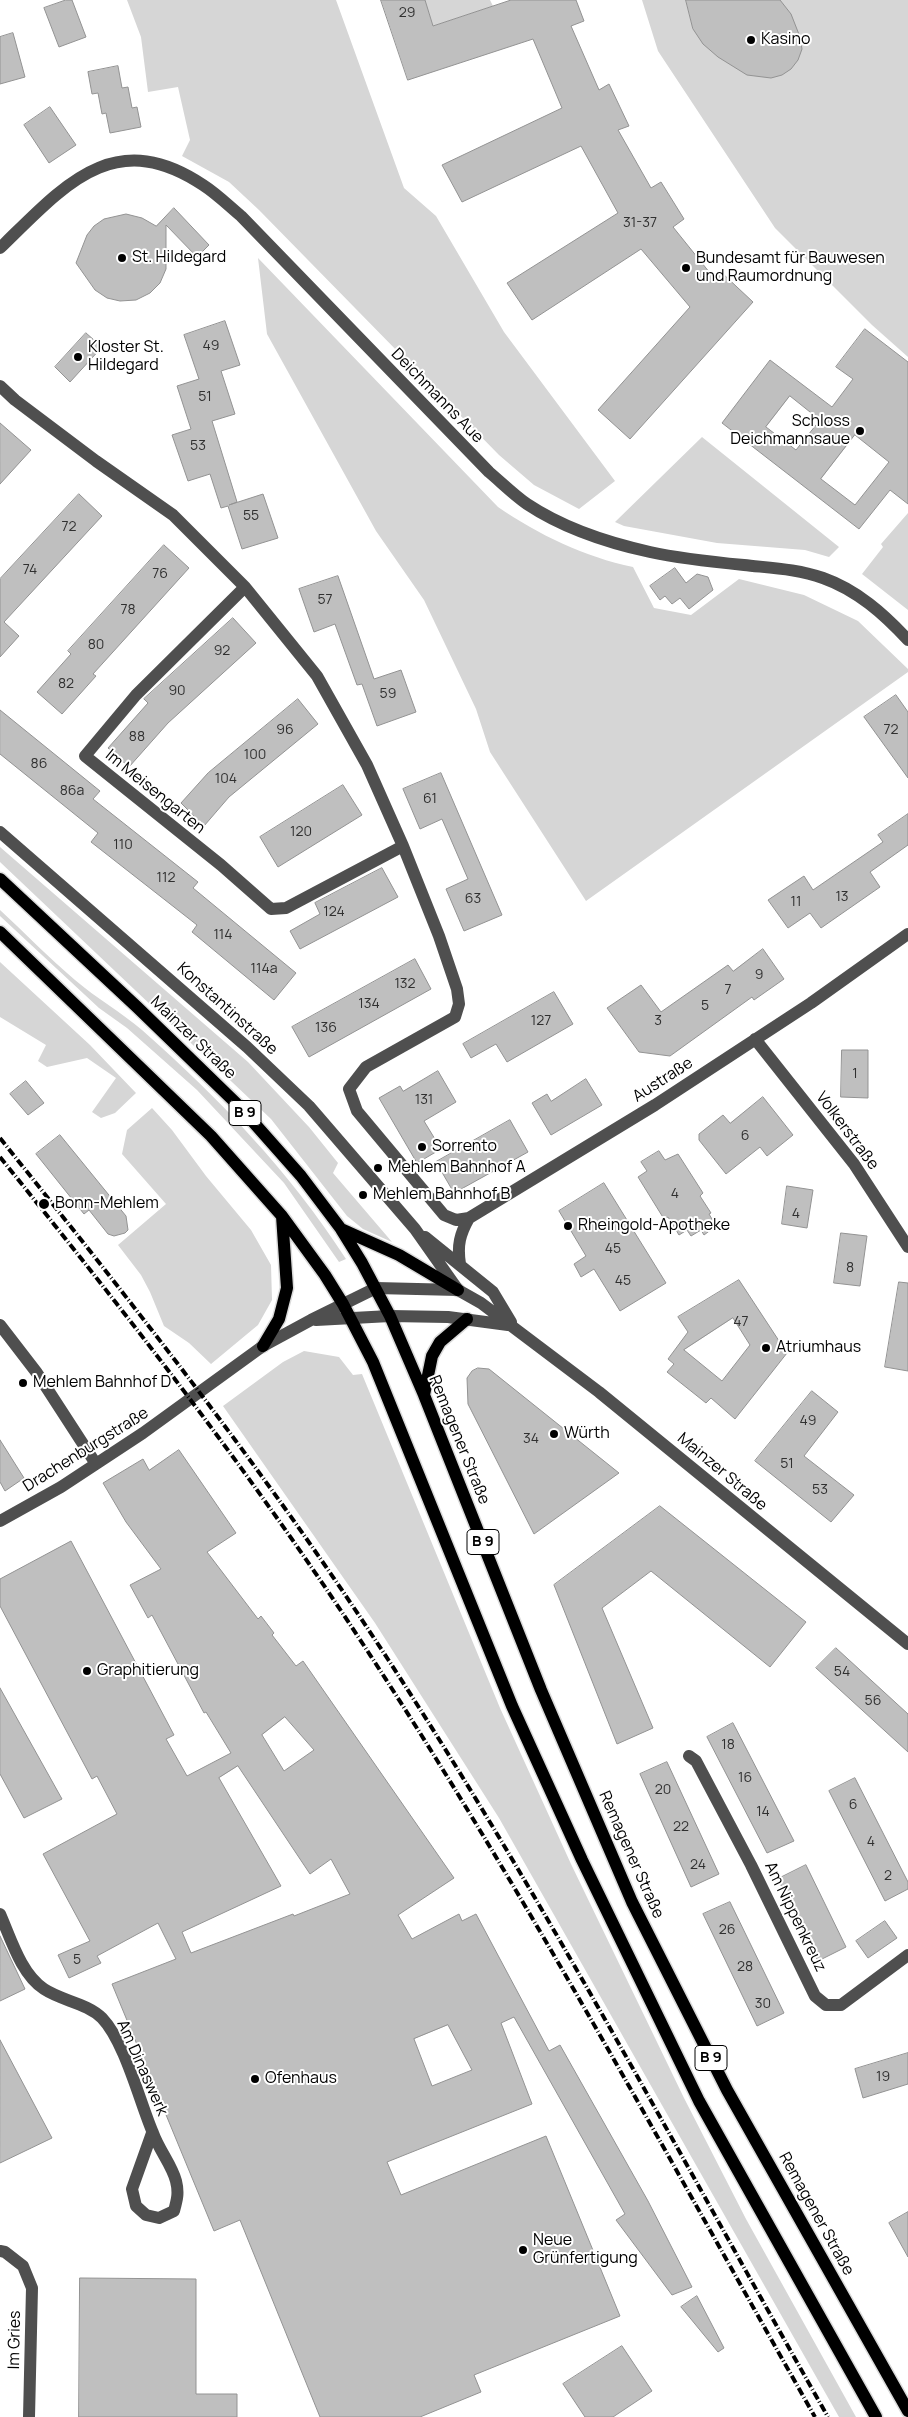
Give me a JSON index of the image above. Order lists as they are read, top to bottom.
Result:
{
  "streets": {
    "main road": ["Mainzer Straße", "B 9", "Remagener Straße"],
    "street": [
      "Deichmanns Aue",
      "Im Meisengarten",
      "Konstantinstraße",
      "Austraße",
      "Volkerstraße",
      "Drachenburgstraße",
      "Am Nippenkreuz",
      "Am Dinaswerk",
      "Im Gries"
    ]
  },
  "crossings": [
    ["Konstantinstraße", "Mainzer Straße"],
    ["Mainzer Straße", "B 9"],
    ["Mainzer Straße", "Remagener Straße"],
    ["Mainzer Straße", "Drachenburgstraße"],
    ["Austraße", "Volkerstraße"],
    ["B 9", "Drachenburgstraße"]
  ],
  "places": [
    "Kasino",
    "St. Hildegard",
    "Bundesamt für Bauwesen und Raumordnung",
    "Kloster St. Hildegard",
    "Schloss Deichmannsaue",
    "Sorrento",
    "Mehlem Bahnhof A",
    "Mehlem Bahnhof B",
    "Bonn-Mehlem",
    "Rheingold-Apotheke",
    "Atriumhaus",
    "Mehlem Bahnhof D",
    "Würth",
    "Graphitierung",
    "Ofenhaus",
    "Neue Grünfertigung"
  ],
  "house_numbers": [
    "29",
    "31-37",
    "49",
    "51",
    "53",
    "55",
    "72",
    "74",
    "76",
    "57",
    "78",
    "80",
    "92",
    "82",
    "90",
    "59",
    "96",
    "72",
    "88",
    "100",
    "86",
    "104",
    "86a",
    "61",
    "120",
    "110",
    "112",
    "13",
    "63",
    "11",
    "124",
    "114",
    "114a",
    "9",
    "132",
    "7",
    "134",
    "5",
    "127",
    "3",
    "136",
    "1",
    "131",
    "6",
    "4",
    "4",
    "45",
    "8",
    "45",
    "47",
    "49",
    "34",
    "51",
    "53",
    "54",
    "56",
    "18",
    "16",
    "20",
    "6",
    "14",
    "22",
    "4",
    "24",
    "2",
    "26",
    "5",
    "28",
    "30",
    "19"
  ]
}
